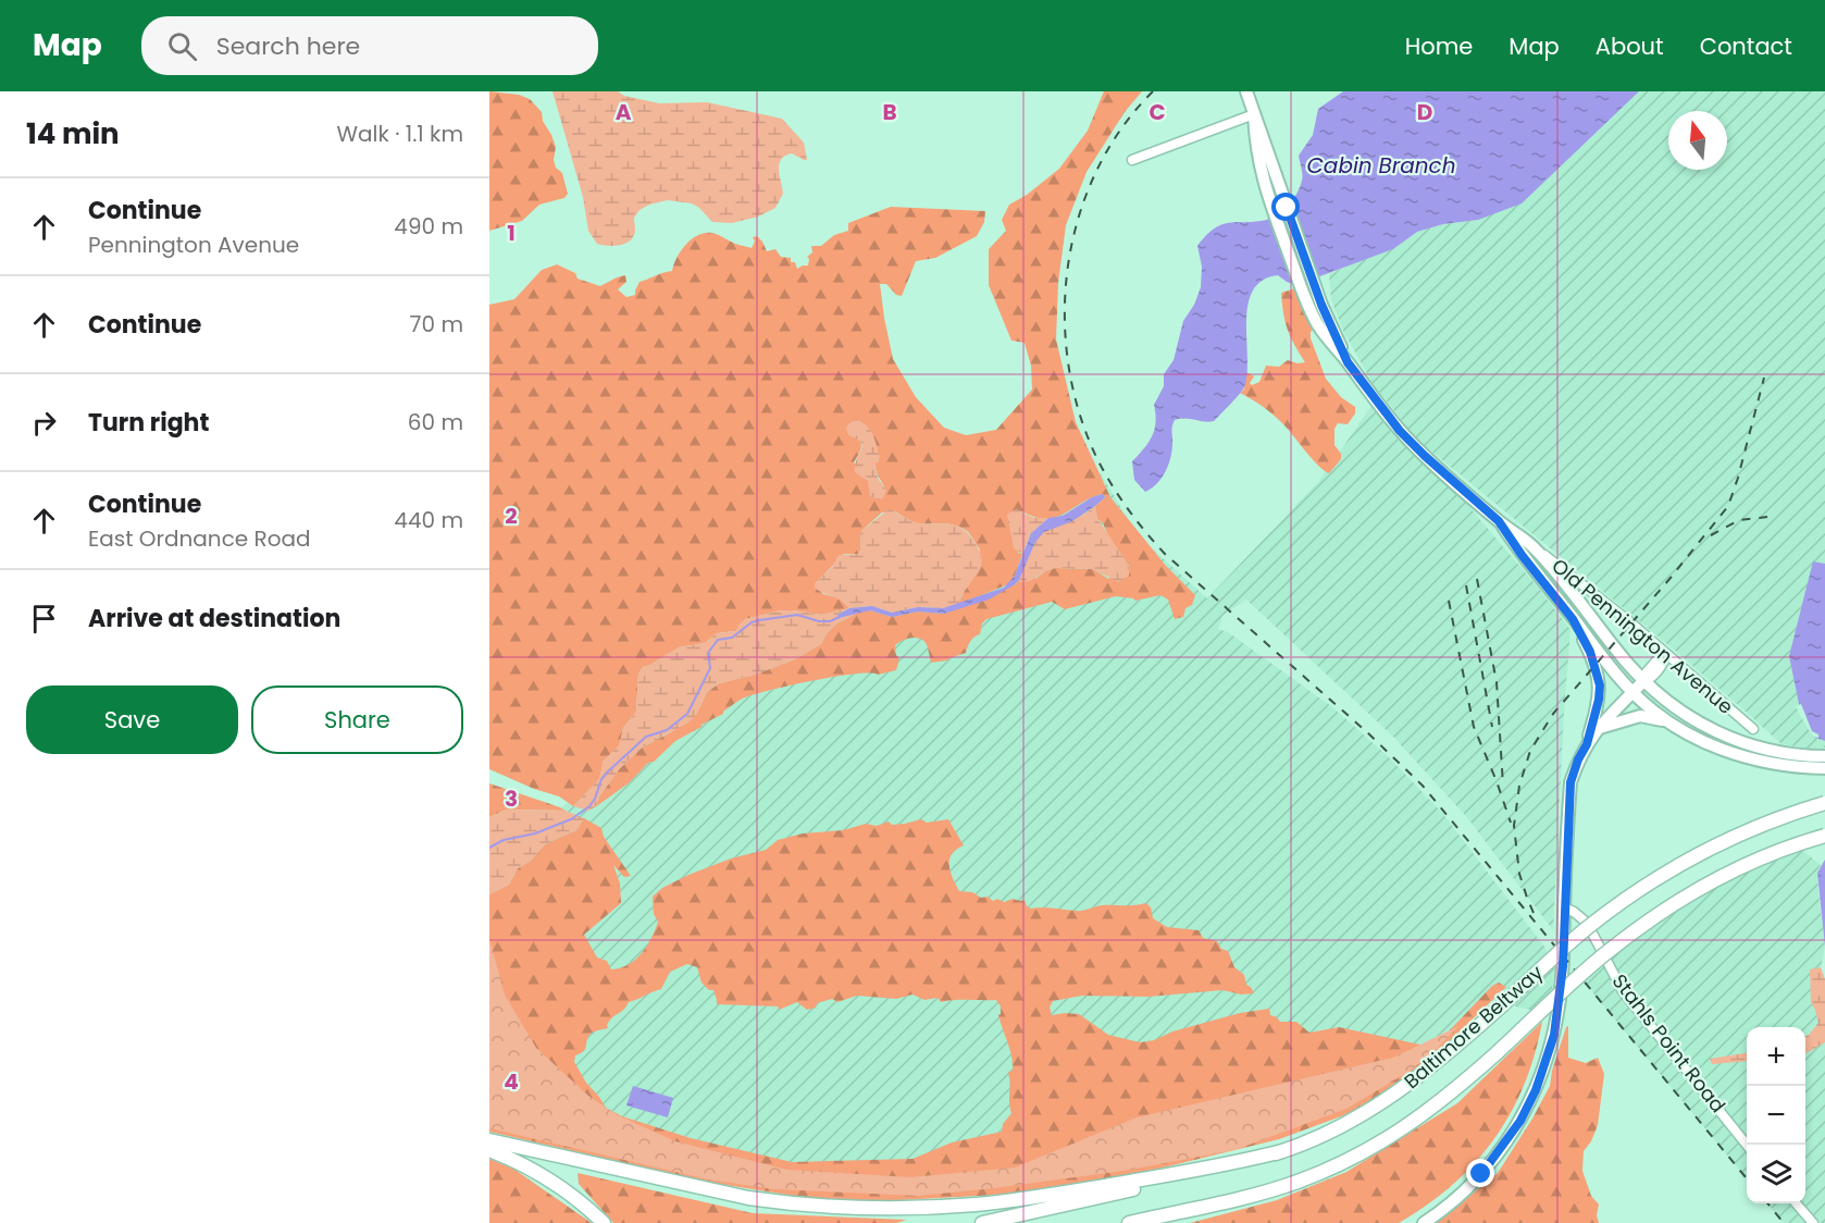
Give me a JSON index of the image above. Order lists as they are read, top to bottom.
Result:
{
  "streets": {
    "highway": ["Baltimore Beltway"],
    "street": ["Old Pennington Avenue", "Stahls Point Road"]
  },
  "water": ["Cabin Branch"],
  "north": "top",
  "page": {
    "header": "Map",
    "search": "Search here",
    "nav": [
      "Home",
      "Map",
      "About",
      "Contact"
    ],
    "heading": ["14 min", "Walk · 1.1 km"],
    "list": [
      ["Continue", "Pennington Avenue", "490 m"],
      ["Continue", "70 m"],
      ["Turn right", "60 m"],
      ["Continue", "East Ordnance Road", "440 m"],
      "Arrive at destination"
    ],
    "buttons": ["Save", "Share"],
    "map_buttons": ["+", "−"]
  },
  "grid": {
    "columns": [
      "A",
      "B",
      "C",
      "D"
    ],
    "rows": [
      "1",
      "2",
      "3",
      "4"
    ]
  }
}
